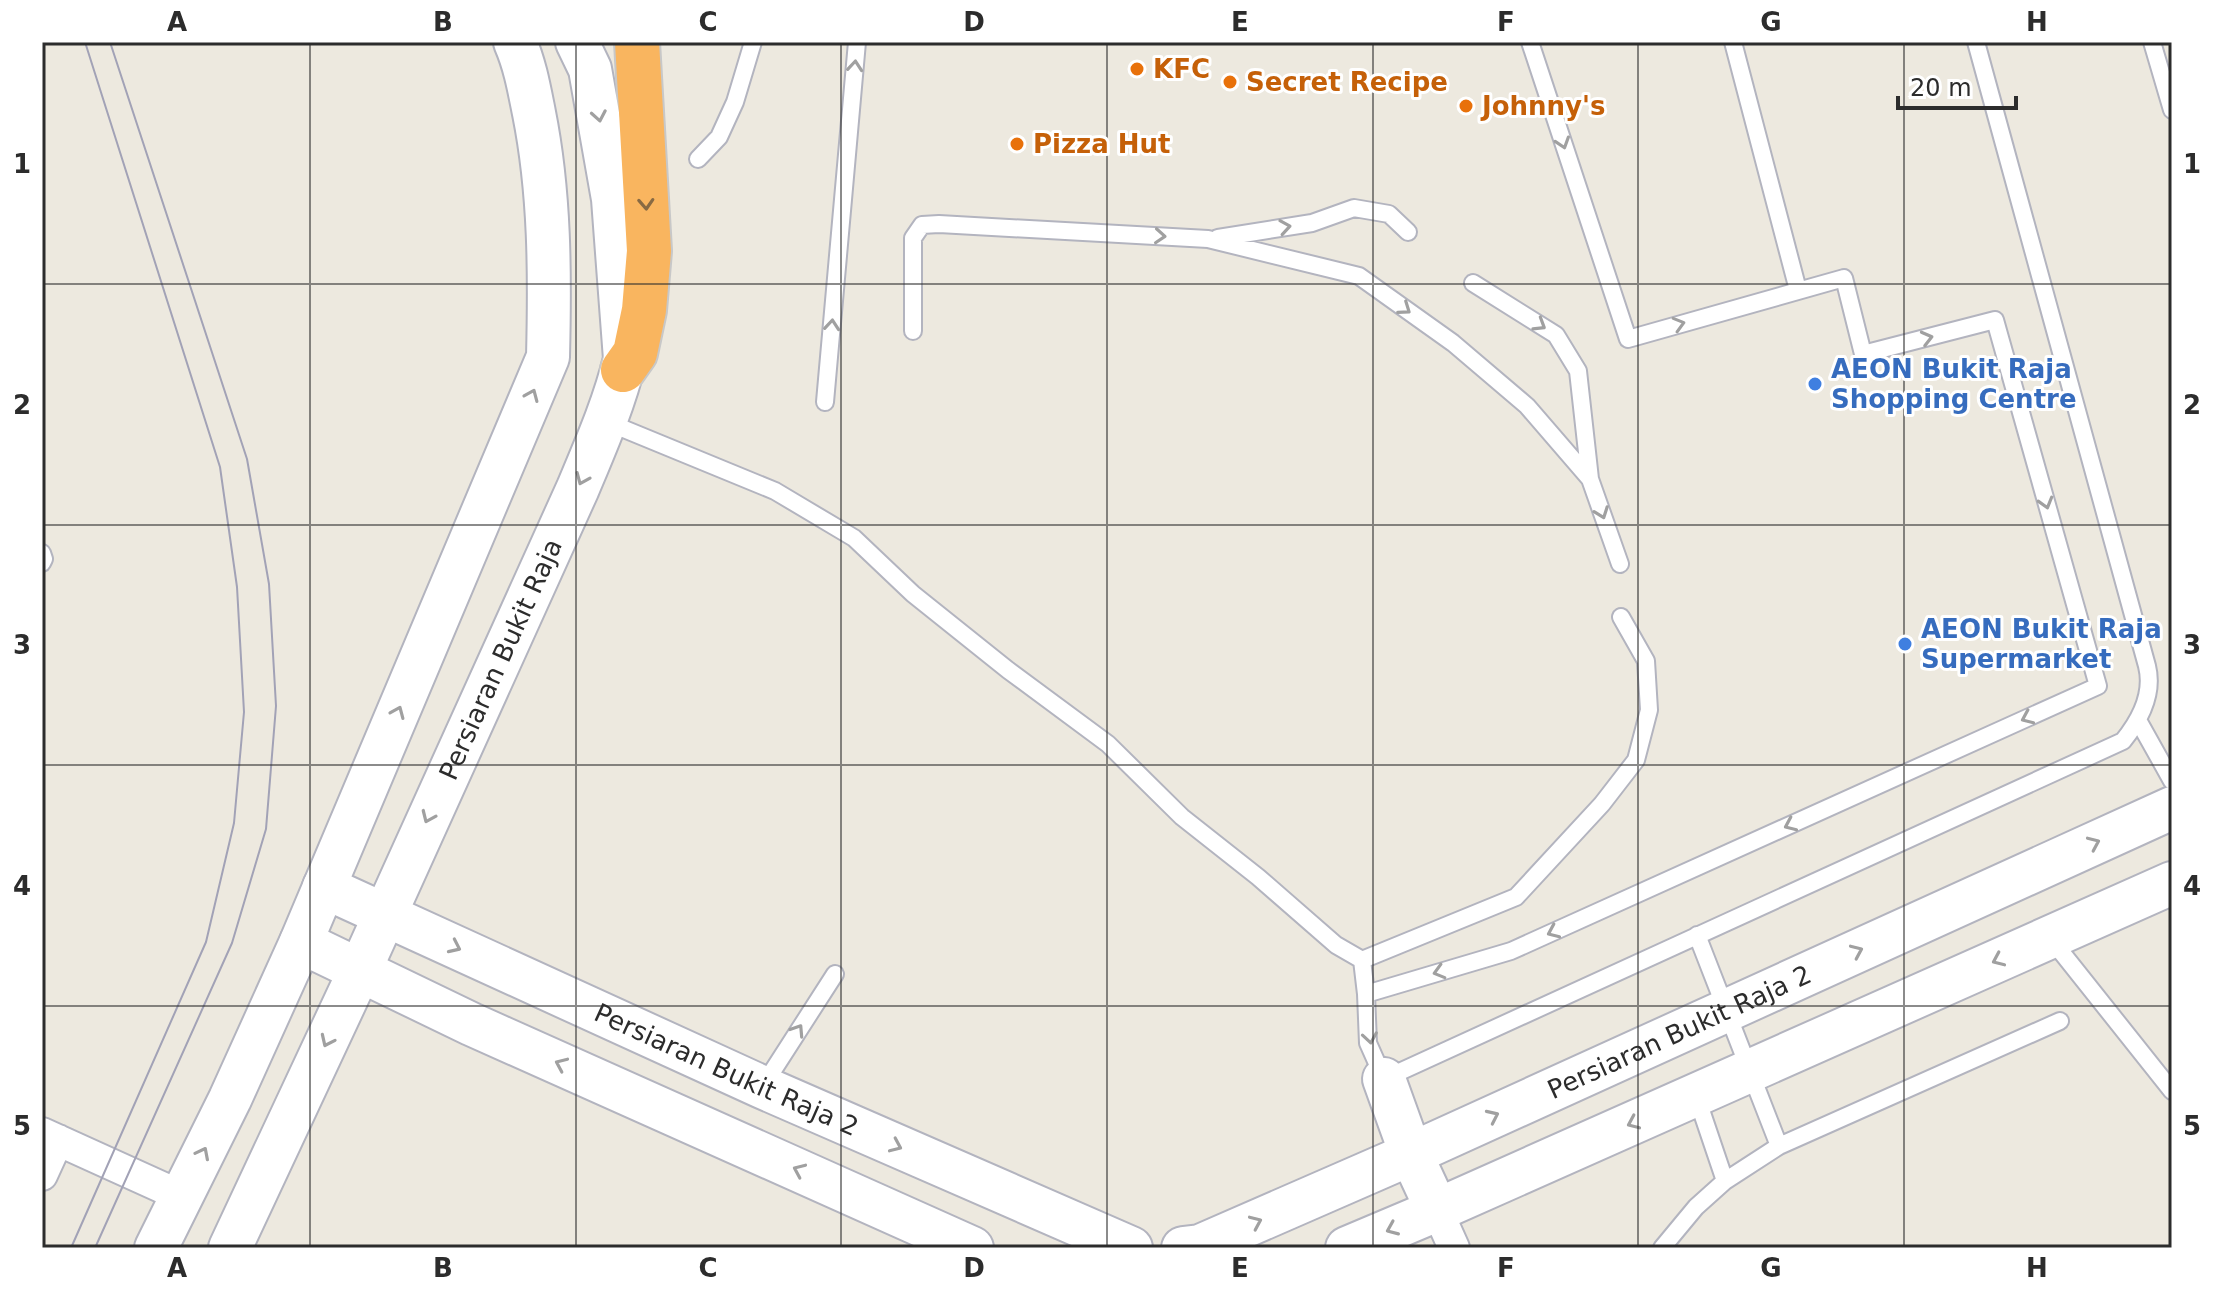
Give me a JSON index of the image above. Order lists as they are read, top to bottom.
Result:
{
  "streets": {
    "street": ["Persiaran Bukit Raja", "Persiaran Bukit Raja 2"]
  },
  "crossings": [
    ["Persiaran Bukit Raja", "Persiaran Bukit Raja 2"]
  ],
  "places": [
    "KFC",
    "Secret Recipe",
    "Johnny's",
    "Pizza Hut",
    "AEON Bukit Raja Shopping Centre",
    "AEON Bukit Raja Supermarket"
  ],
  "scale_bar": "20 m",
  "grid": {
    "columns": [
      "A",
      "B",
      "C",
      "D",
      "E",
      "F",
      "G",
      "H"
    ],
    "rows": [
      "1",
      "2",
      "3",
      "4",
      "5"
    ]
  }
}
